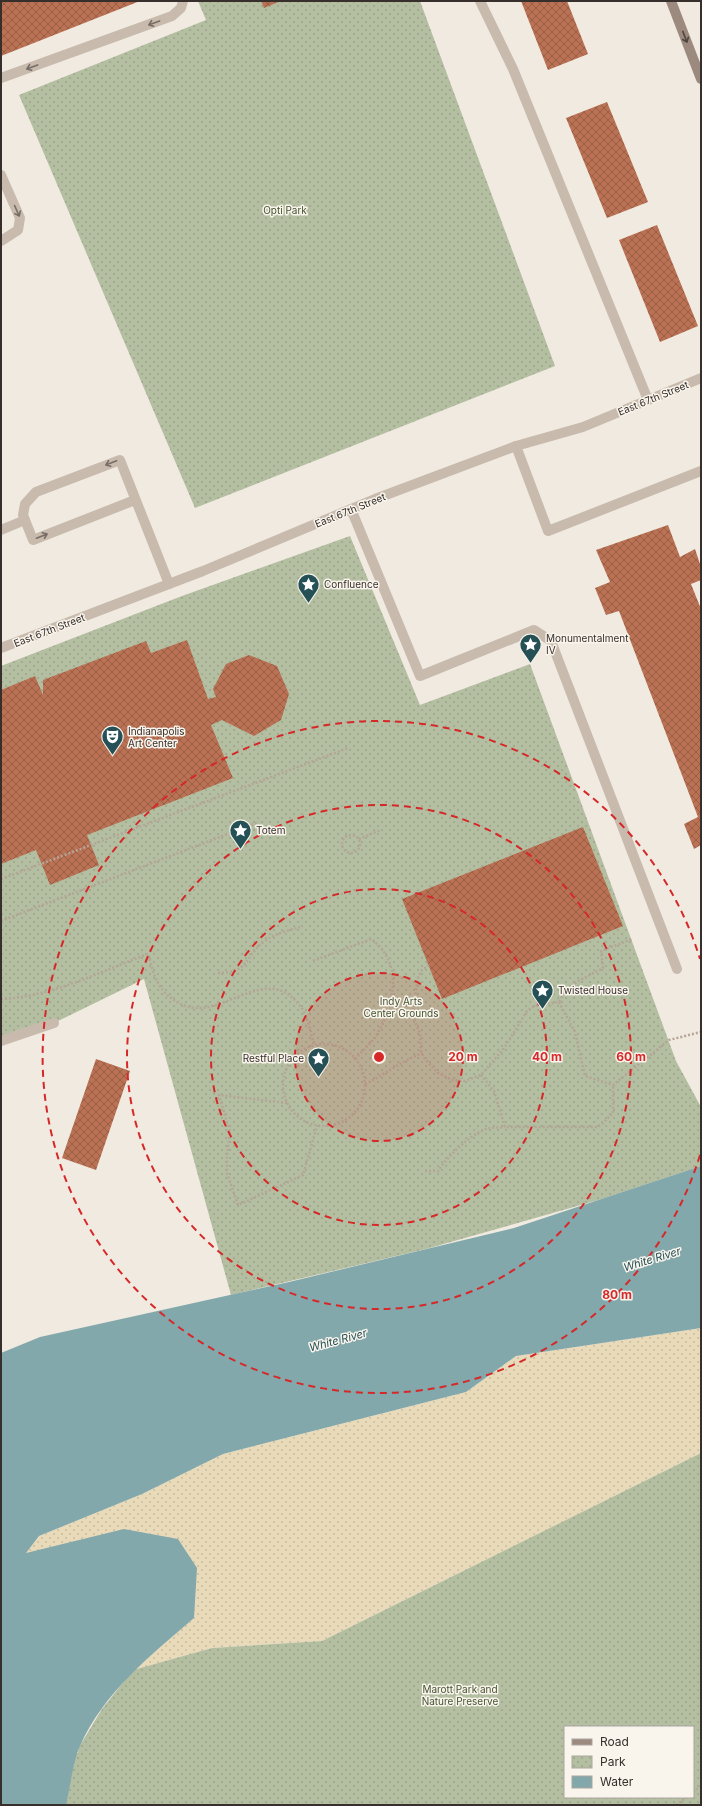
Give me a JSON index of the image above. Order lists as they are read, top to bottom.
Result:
{
  "streets": {
    "street": ["East 67th Street"]
  },
  "water": ["White River"],
  "parks": ["Opti Park", "Indy Arts Center Grounds", "Marott Park and Nature Preserve"],
  "places": {
    "place": [
      "Confluence",
      "Monumentalment IV",
      "Totem",
      "Twisted House",
      "Restful Place"
    ],
    "theatre": ["Indianapolis Art Center"]
  },
  "legend": ["Road", "Park", "Water"],
  "rings": [
    "20 m",
    "40 m",
    "60 m",
    "80 m"
  ]
}
